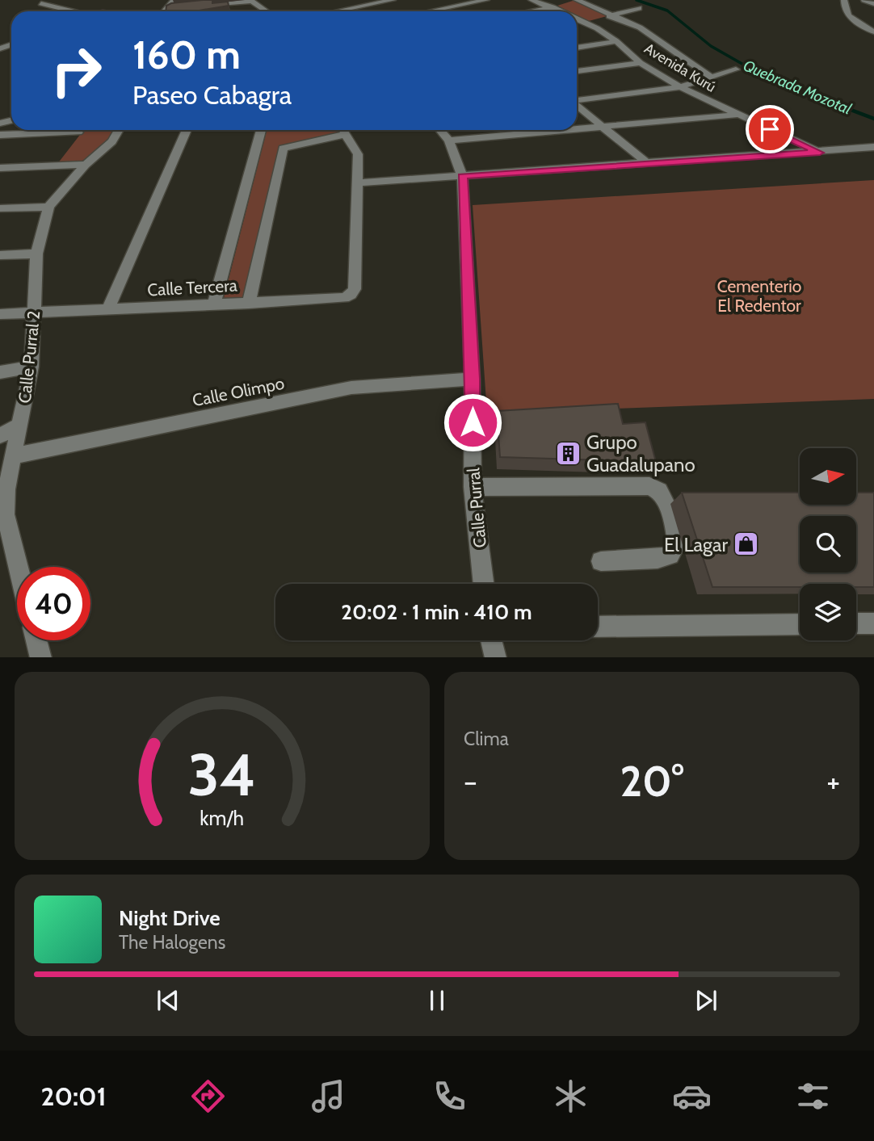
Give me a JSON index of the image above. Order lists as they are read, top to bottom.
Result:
{
  "streets": {
    "street": [
      "Avenida Kurú",
      "Calle Tercera",
      "Calle Purral 2",
      "Calle Olimpo",
      "Calle Purral"
    ]
  },
  "crossings": [
    ["Calle Tercera", "Calle Purral 2"],
    ["Calle Purral 2", "Calle Olimpo"],
    ["Calle Olimpo", "Calle Purral"]
  ],
  "water": ["Quebrada Mozotal"],
  "parks": ["Cementerio El Redentor"],
  "places": {
    "building": ["Grupo Guadalupano"],
    "shop": ["El Lagar"]
  },
  "north": "right",
  "page": {
    "turn": ["160 m", "Paseo Cabagra"],
    "limit": "40",
    "trip": "20:02 · 1 min · 410 m",
    "tile": "Clima",
    "heat": ["−", "20°", "+"],
    "song": ["Night Drive", "The Halogens"],
    "tabs": "20:01",
    "gauge": ["34", "km/h"]
  }
}
